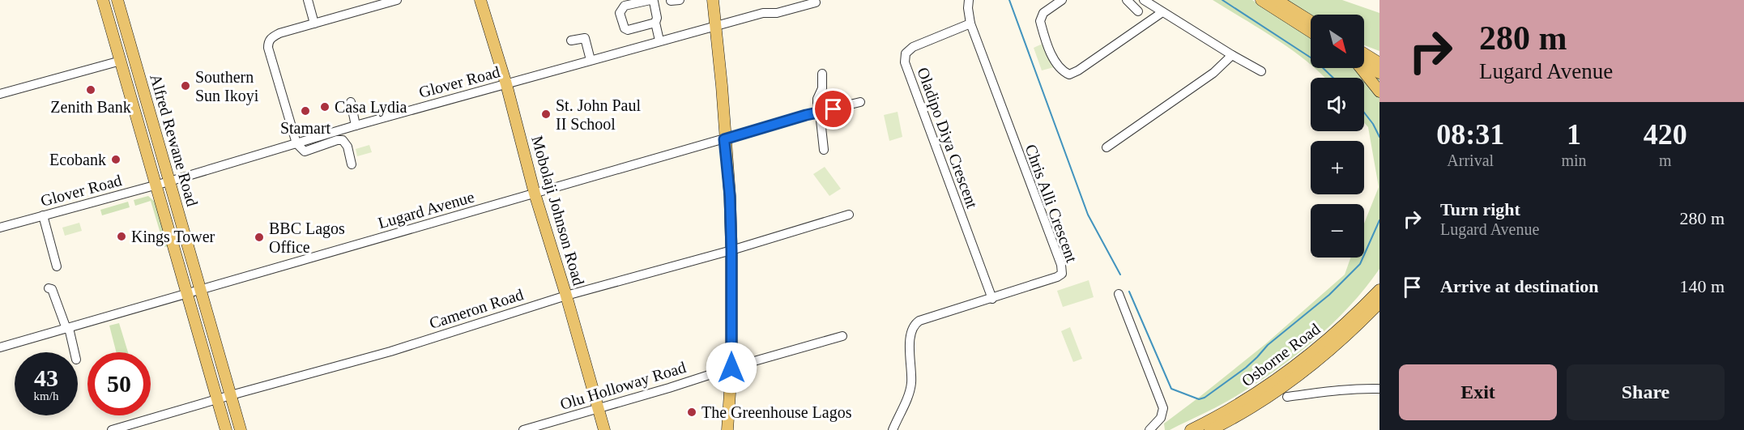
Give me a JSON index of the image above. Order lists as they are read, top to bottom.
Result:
{
  "streets": {
    "main road": ["Alfred Rewane Road", "Mobolaji Johnson Road", "Osborne Road"],
    "street": [
      "Glover Road",
      "Oladipo Diya Crescent",
      "Chris Alli Crescent",
      "Lugard Avenue",
      "Cameron Road",
      "Olu Holloway Road"
    ]
  },
  "crossings": [
    ["Glover Road", "Alfred Rewane Road"],
    ["Glover Road", "Mobolaji Johnson Road"],
    ["Oladipo Diya Crescent", "Chris Alli Crescent"],
    ["Alfred Rewane Road", "Lugard Avenue"],
    ["Alfred Rewane Road", "Cameron Road"],
    ["Lugard Avenue", "Mobolaji Johnson Road"],
    ["Mobolaji Johnson Road", "Cameron Road"],
    ["Mobolaji Johnson Road", "Olu Holloway Road"]
  ],
  "places": [
    "Southern Sun Ikoyi",
    "Zenith Bank",
    "Casa Lydia",
    "Stamart",
    "St. John Paul II School",
    "Ecobank",
    "Kings Tower",
    "BBC Lagos Office",
    "The Greenhouse Lagos"
  ],
  "north": "bottom right",
  "page": {
    "turn": ["280 m", "Lugard Avenue"],
    "map_buttons": ["+", "−"],
    "eta": [
      "08:31",
      "Arrival",
      "1",
      "min",
      "420",
      "m"
    ],
    "list": [
      {
        "name": "Turn right",
        "note": "Lugard Avenue",
        "value": "280 m"
      },
      {
        "name": "Arrive at destination",
        "value": "140 m"
      }
    ],
    "speed": "43 km/h",
    "limit": "50",
    "buttons": ["Exit", "Share"]
  }
}
